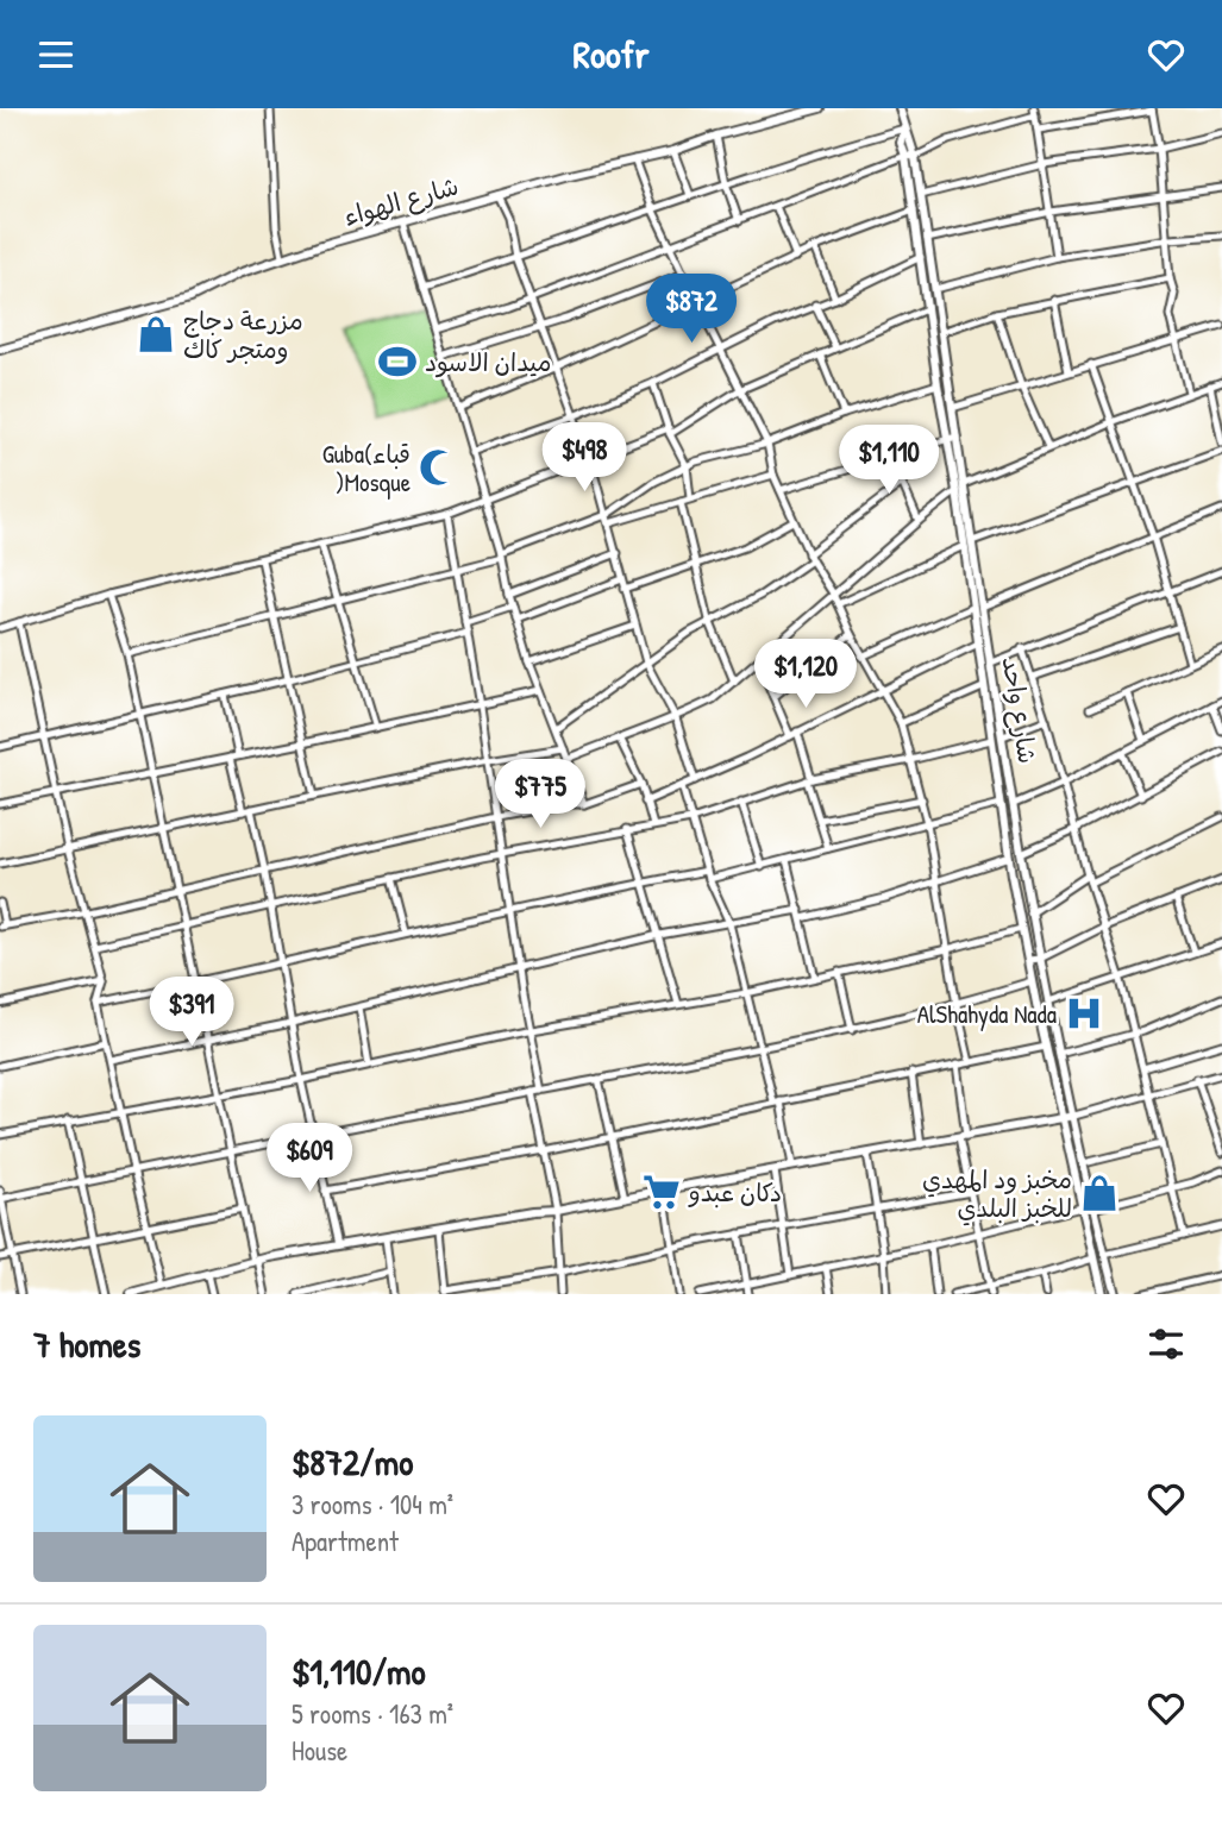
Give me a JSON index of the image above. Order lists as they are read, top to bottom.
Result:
{
  "streets": {
    "street": ["شارع الهواء", "شارع واحد"]
  },
  "places": {
    "shop": ["مزرعة دجاج ومتجر كاك", "مخبز ود المهدي للخبز البلدي"],
    "sports": ["ميدان الاسود"],
    "mosque": ["Guba(قباء )Mosque"],
    "hospital": ["AlShahyda Nada"],
    "supermarket": ["دكان عبدو"]
  },
  "page": {
    "header": "Roofr",
    "price": [
      "$872",
      "$498",
      "$1,110",
      "$1,120",
      "$775",
      "$391",
      "$609"
    ],
    "heading": "7 homes",
    "list": [
      {
        "name": "$872/mo",
        "note": "3 rooms · 104 m² · Apartment"
      },
      {
        "name": "$1,110/mo",
        "note": "5 rooms · 163 m² · House"
      }
    ]
  }
}
